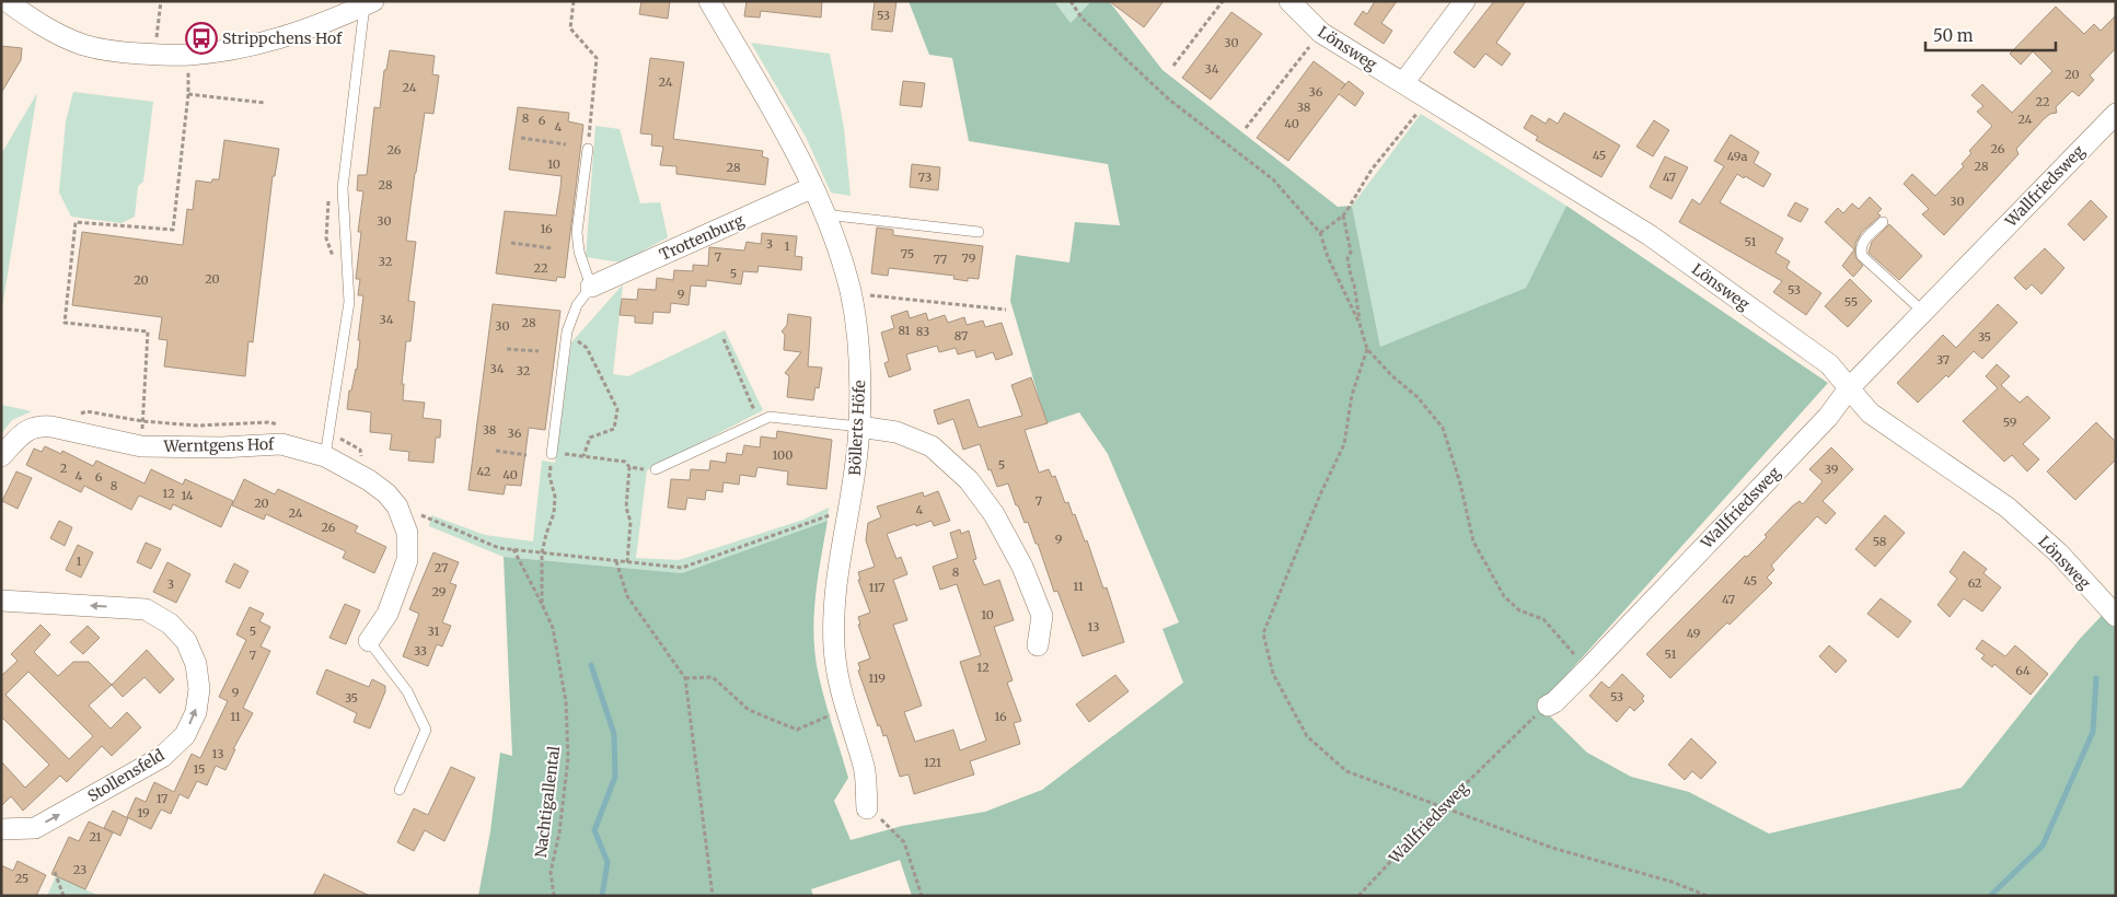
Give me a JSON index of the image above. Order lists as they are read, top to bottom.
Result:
{
  "streets": {
    "street": [
      "Lönsweg",
      "Wallfriedsweg",
      "Trottenburg",
      "Böllerts Höfe",
      "Werntgens Hof",
      "Stollensfeld"
    ],
    "path": ["Nachtigallental"]
  },
  "crossings": [
    ["Lönsweg", "Wallfriedsweg"],
    ["Trottenburg", "Böllerts Höfe"]
  ],
  "places": {
    "bus stop": ["Strippchens Hof"]
  },
  "house_numbers": [
    "53",
    "30",
    "34",
    "20",
    "24",
    "24",
    "36",
    "22",
    "38",
    "8",
    "24",
    "6",
    "40",
    "4",
    "26",
    "26",
    "45",
    "49a",
    "10",
    "28",
    "28",
    "73",
    "47",
    "28",
    "30",
    "30",
    "16",
    "51",
    "3",
    "1",
    "75",
    "7",
    "79",
    "77",
    "32",
    "22",
    "5",
    "20",
    "20",
    "53",
    "9",
    "55",
    "34",
    "28",
    "30",
    "81",
    "83",
    "87",
    "35",
    "37",
    "34",
    "32",
    "59",
    "38",
    "36",
    "100",
    "5",
    "2",
    "39",
    "42",
    "40",
    "4",
    "6",
    "8",
    "12",
    "14",
    "7",
    "20",
    "4",
    "24",
    "26",
    "9",
    "58",
    "1",
    "27",
    "8",
    "45",
    "62",
    "3",
    "11",
    "117",
    "29",
    "47",
    "10",
    "13",
    "5",
    "31",
    "49",
    "33",
    "51",
    "7",
    "12",
    "64",
    "119",
    "9",
    "53",
    "35",
    "11",
    "16",
    "13",
    "121",
    "15",
    "17",
    "19",
    "21",
    "23",
    "25"
  ],
  "scale_bar": "50 m"
}
